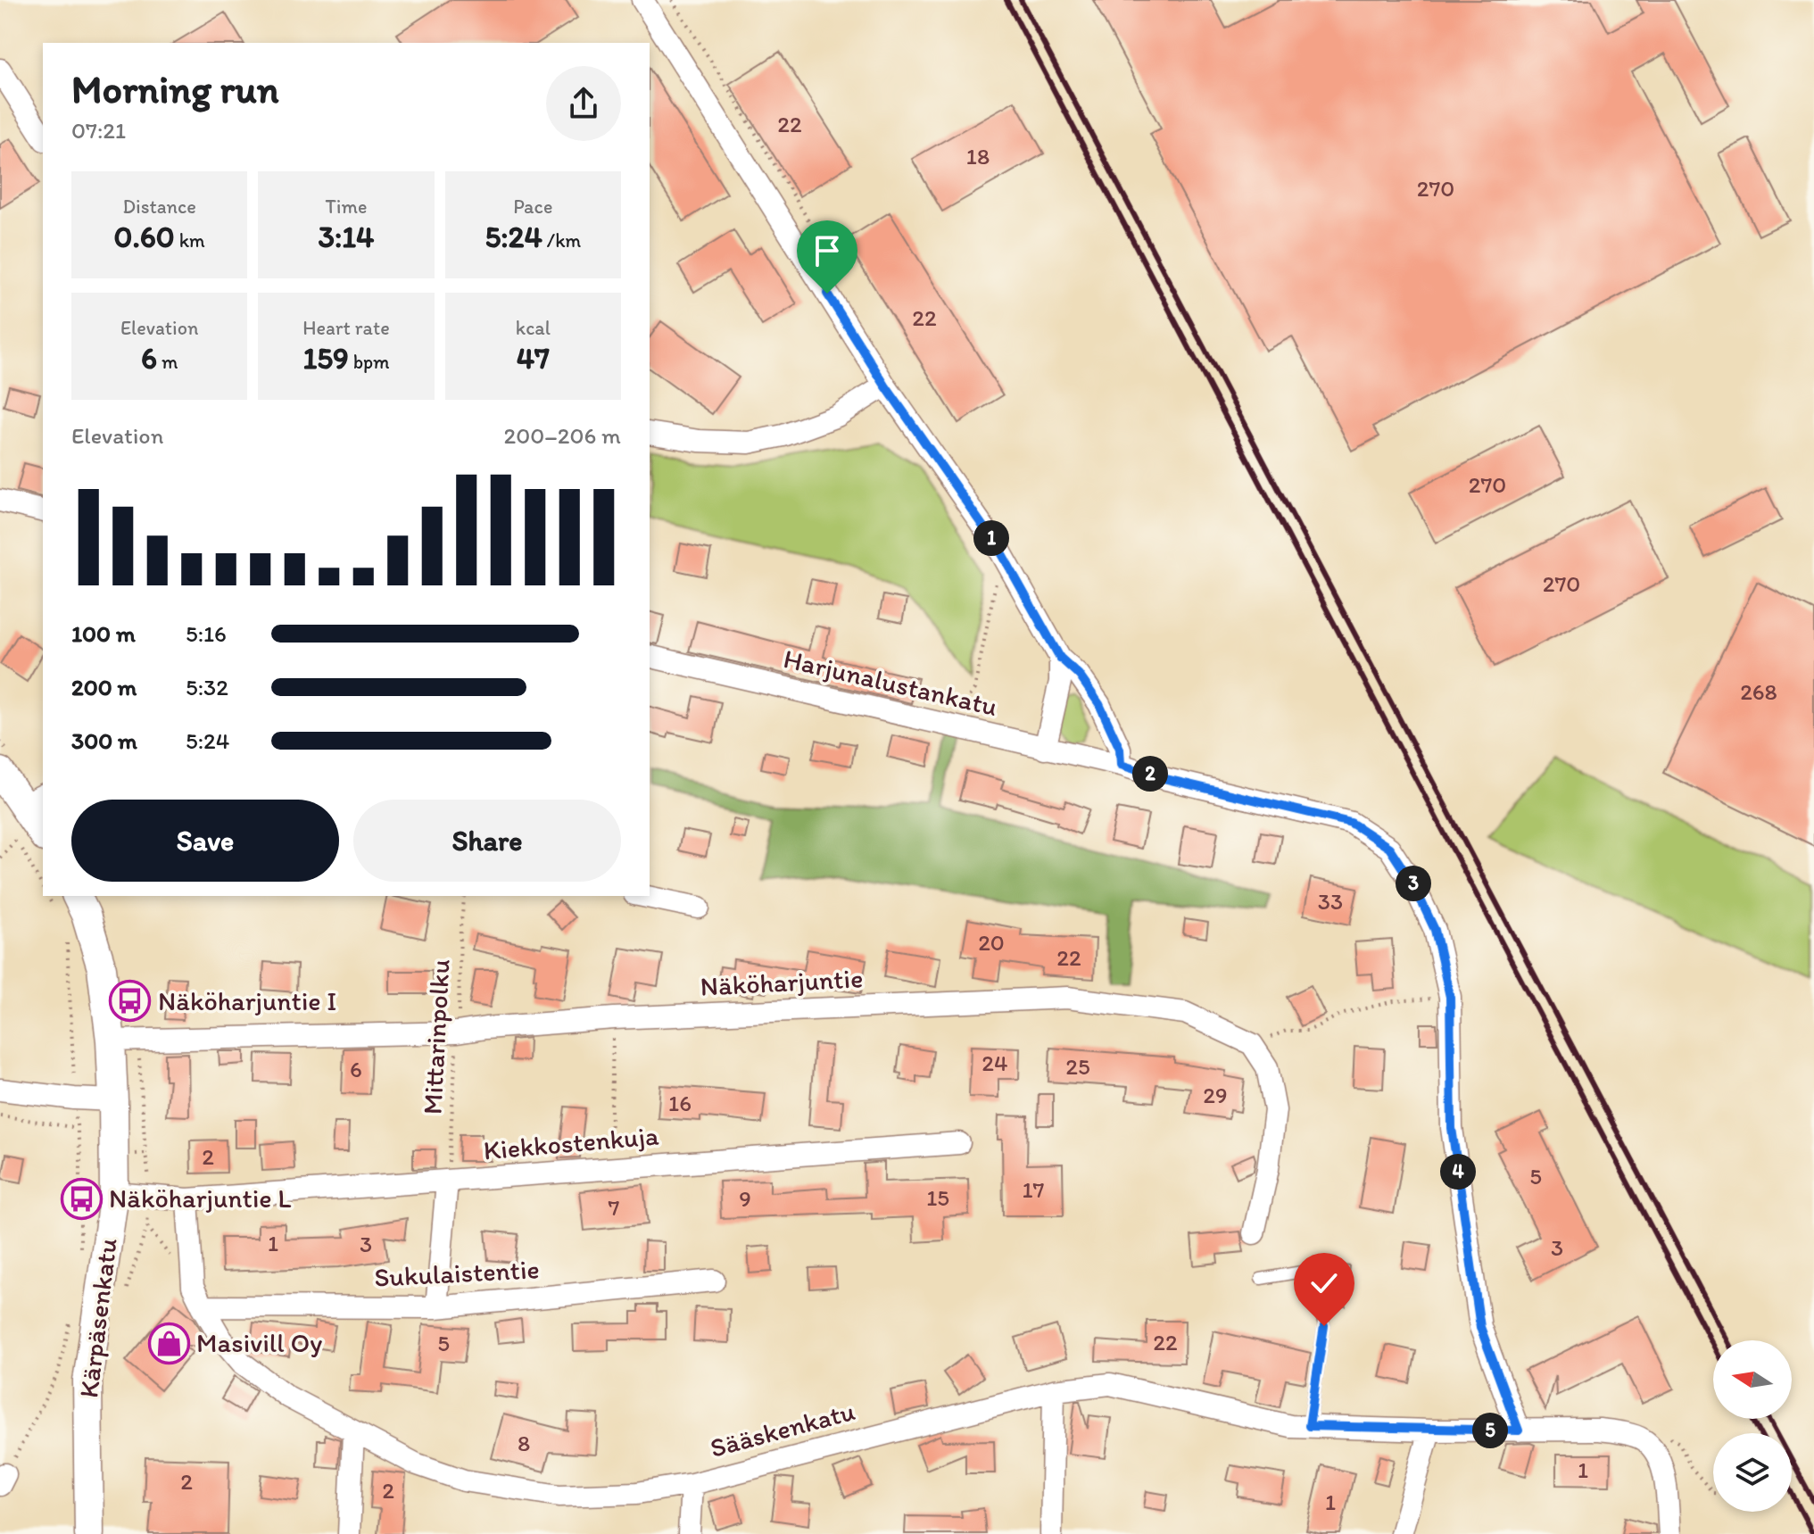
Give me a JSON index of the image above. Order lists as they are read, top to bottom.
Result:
{
  "streets": {
    "street": [
      "Harjunalustankatu",
      "Näköharjuntie",
      "Kiekkostenkuja",
      "Sukulaistentie",
      "Kärpäsenkatu",
      "Sääskenkatu"
    ],
    "path": ["Mittarinpolku"]
  },
  "crossings": [
    ["Harjunalustankatu", "Sääskenkatu"],
    ["Näköharjuntie", "Mittarinpolku"],
    ["Näköharjuntie", "Kärpäsenkatu"],
    ["Mittarinpolku", "Kiekkostenkuja"],
    ["Kiekkostenkuja", "Kärpäsenkatu"],
    ["Sukulaistentie", "Sääskenkatu"]
  ],
  "places": {
    "bus stop": ["Näköharjuntie I", "Näköharjuntie L"],
    "shop": ["Masivill Oy"]
  },
  "house_numbers": [
    "22",
    "18",
    "270",
    "22",
    "270",
    "270",
    "268",
    "33",
    "20",
    "22",
    "24",
    "25",
    "6",
    "29",
    "16",
    "2",
    "5",
    "17",
    "15",
    "9",
    "7",
    "1",
    "3",
    "3",
    "22",
    "5",
    "8",
    "1",
    "2",
    "2",
    "1"
  ],
  "north": "left",
  "page": {
    "heading": ["Morning run", "07:21"],
    "stats": [
      ["Distance", "0.60 km"],
      ["Time", "3:14"],
      ["Pace", "5:24 /km"],
      ["Elevation", "6 m"],
      ["Heart rate", "159 bpm"],
      ["kcal", "47"]
    ],
    "chart": ["Elevation", "200–206 m"],
    "pins": [
      "1",
      "2",
      "3",
      "4",
      "5"
    ],
    "list": [
      {
        "name": "100 m",
        "note": "5:16"
      },
      {
        "name": "200 m",
        "note": "5:32"
      },
      {
        "name": "300 m",
        "note": "5:24"
      }
    ],
    "buttons": ["Save", "Share"]
  }
}
